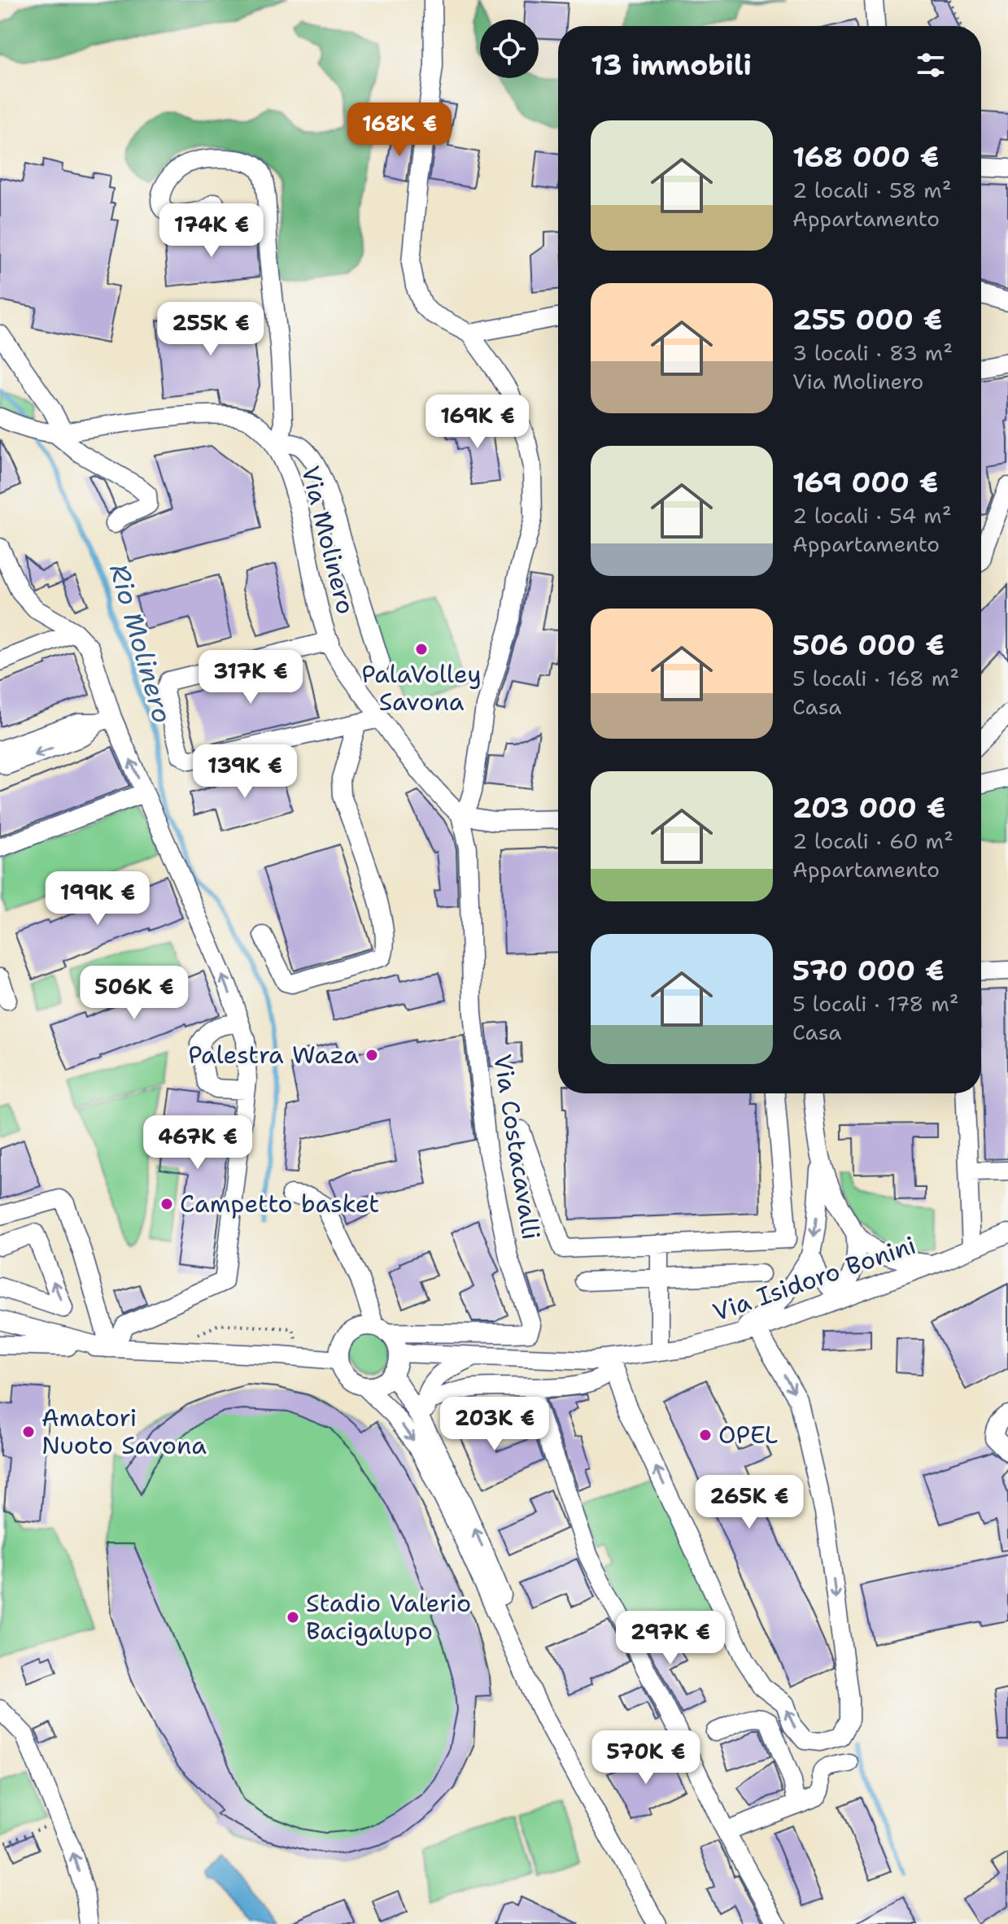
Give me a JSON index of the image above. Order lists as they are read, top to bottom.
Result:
{
  "streets": {
    "street": ["Via Molinero", "Via Costacavalli", "Via Isidoro Bonini"]
  },
  "crossings": [
    ["Via Molinero", "Via Costacavalli"],
    ["Via Costacavalli", "Via Isidoro Bonini"]
  ],
  "water": ["Rio Molinero"],
  "places": [
    "PalaVolley Savona",
    "Palestra Waza",
    "Campetto basket",
    "Amatori Nuoto Savona",
    "OPEL",
    "Stadio Valerio Bacigalupo"
  ],
  "page": {
    "heading": "13 immobili",
    "price": [
      "168K €",
      "174K €",
      "255K €",
      "169K €",
      "317K €",
      "139K €",
      "199K €",
      "506K €",
      "467K €",
      "203K €",
      "265K €",
      "297K €",
      "570K €"
    ],
    "list": [
      {
        "name": "168 000 €",
        "note": "2 locali · 58 m² · Appartamento"
      },
      {
        "name": "255 000 €",
        "note": "3 locali · 83 m² · Via Molinero"
      },
      {
        "name": "169 000 €",
        "note": "2 locali · 54 m² · Appartamento"
      },
      {
        "name": "506 000 €",
        "note": "5 locali · 168 m² · Casa"
      },
      {
        "name": "203 000 €",
        "note": "2 locali · 60 m² · Appartamento"
      },
      {
        "name": "570 000 €",
        "note": "5 locali · 178 m² · Casa"
      }
    ]
  }
}
